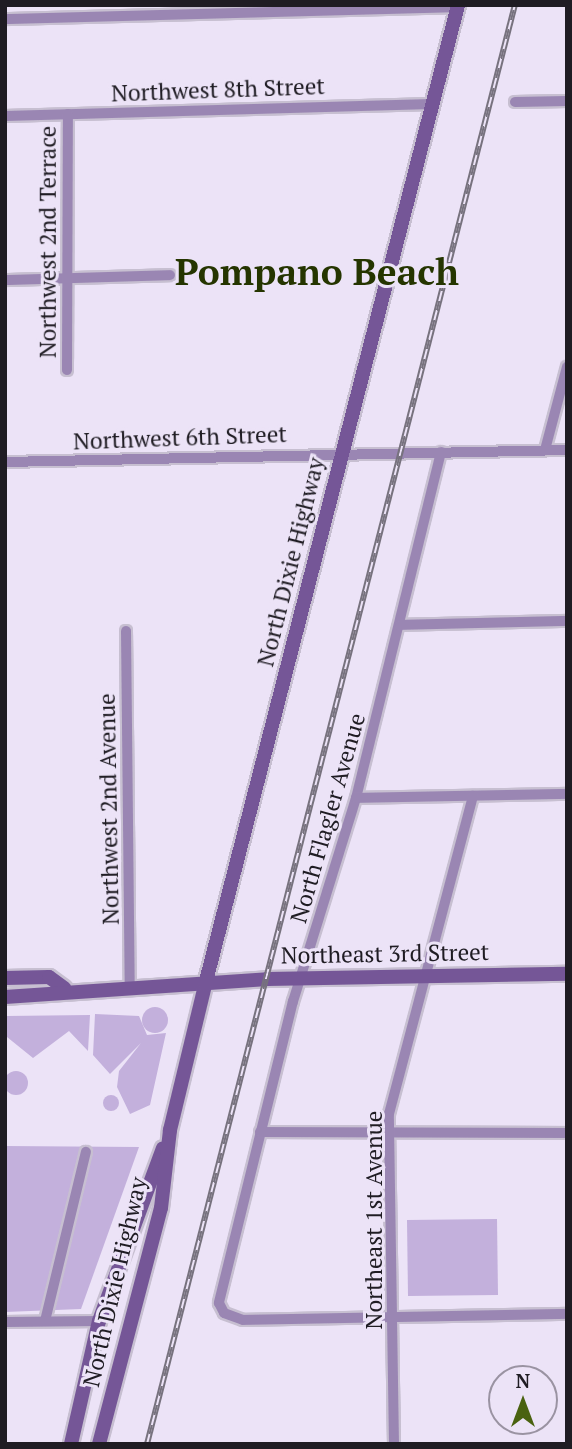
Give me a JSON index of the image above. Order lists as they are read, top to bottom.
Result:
{
  "streets": {
    "main road": ["North Dixie Highway", "Northeast 3rd Street"],
    "street": [
      "Northwest 8th Street",
      "Northwest 2nd Terrace",
      "Northwest 6th Street",
      "Northwest 2nd Avenue",
      "North Flagler Avenue",
      "Northeast 1st Avenue"
    ]
  },
  "crossings": [
    ["Northwest 8th Street", "Northwest 2nd Terrace"],
    ["Northwest 8th Street", "North Dixie Highway"],
    ["Northwest 6th Street", "North Dixie Highway"],
    ["Northwest 6th Street", "North Flagler Avenue"],
    ["North Dixie Highway", "Northeast 3rd Street"],
    ["Northwest 2nd Avenue", "Northeast 3rd Street"],
    ["North Flagler Avenue", "Northeast 3rd Street"],
    ["North Flagler Avenue", "Northeast 1st Avenue"],
    ["Northeast 3rd Street", "Northeast 1st Avenue"]
  ],
  "districts": ["Pompano Beach"],
  "north": "top"
}
